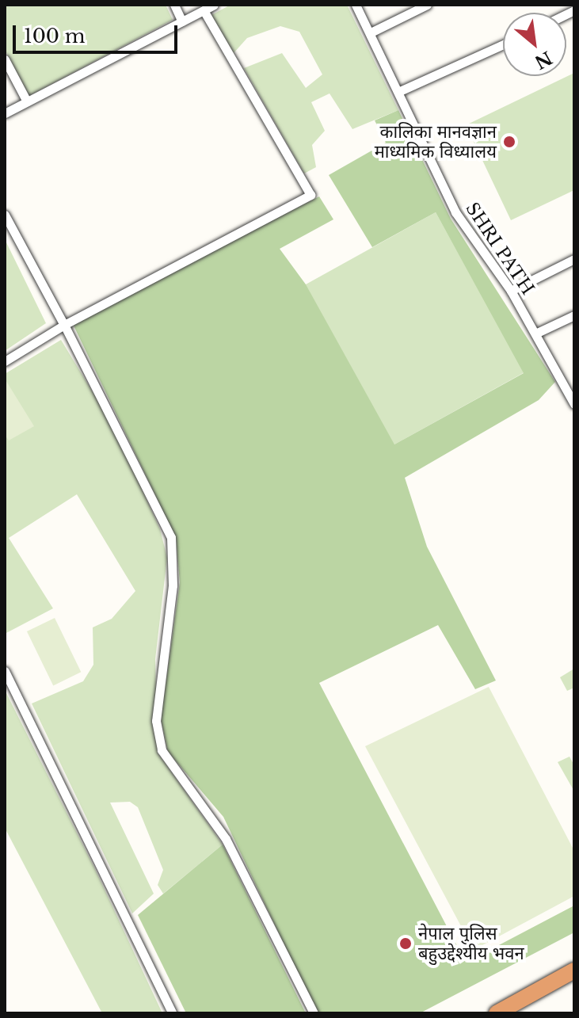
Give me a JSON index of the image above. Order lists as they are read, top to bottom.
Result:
{
  "streets": {
    "street": ["SHRI PATH"]
  },
  "places": ["कालिका मानवज्ञान माध्यमिक विध्यालय", "नेपाल पुलिस बहुउद्देश्यीय भवन"],
  "scale_bar": "100 m",
  "north": "bottom right"
}
